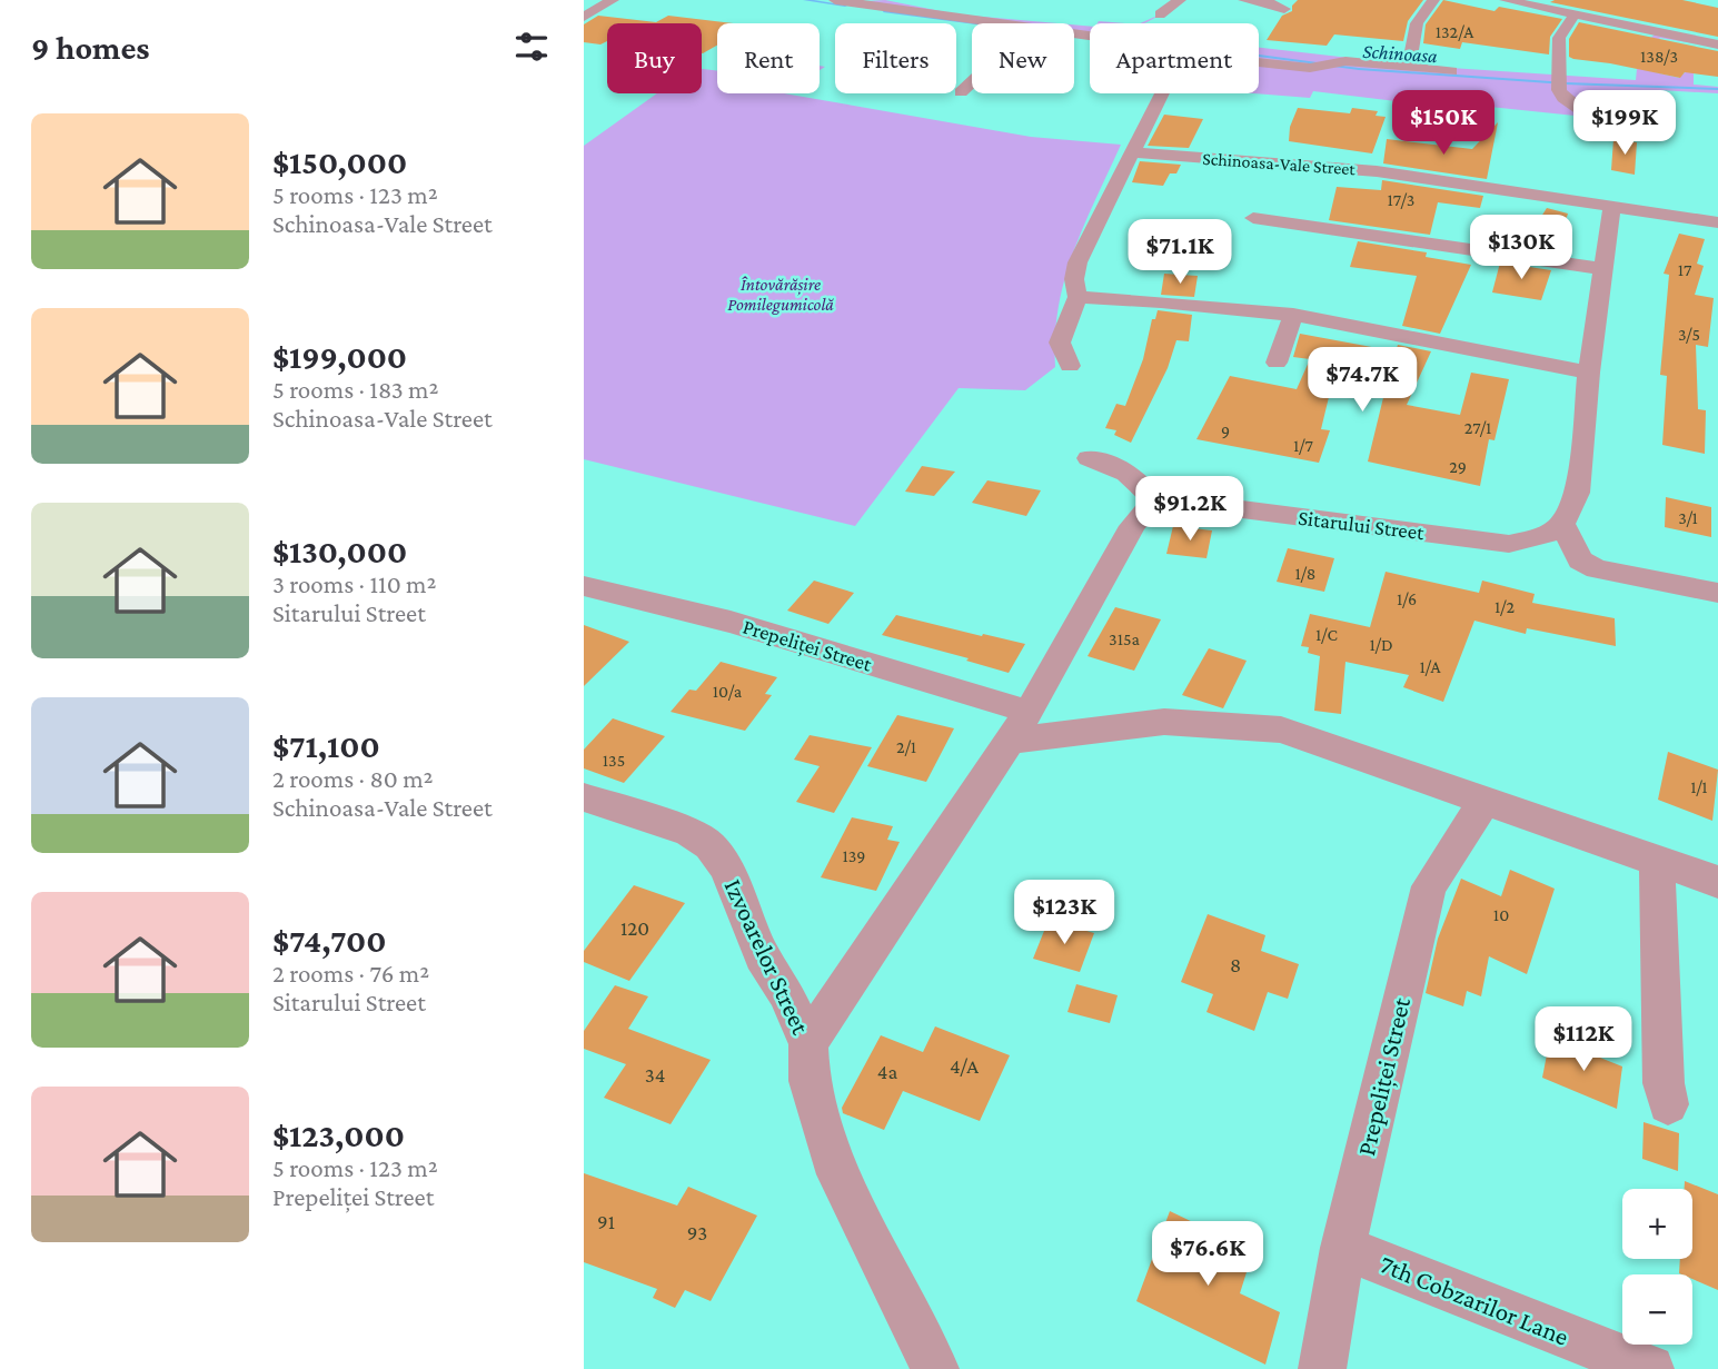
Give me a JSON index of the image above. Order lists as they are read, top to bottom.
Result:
{
  "streets": {
    "street": [
      "Schinoasa-Vale Street",
      "Sitarului Street",
      "Prepeliței Street",
      "Izvoarelor Street",
      "7th Cobzarilor Lane"
    ]
  },
  "crossings": [
    ["Prepeliței Street", "7th Cobzarilor Lane"]
  ],
  "water": ["Schinoasa"],
  "parks": ["Întovărășire Pomilegumicolă"],
  "house_numbers": [
    "132/A",
    "138/3",
    "17/3",
    "17",
    "3/5",
    "27/1",
    "9",
    "1/7",
    "29",
    "3/1",
    "1/8",
    "1/6",
    "1/2",
    "1/C",
    "315a",
    "1/D",
    "1/A",
    "10/a",
    "2/1",
    "135",
    "1/1",
    "139",
    "10",
    "120",
    "8",
    "4/A",
    "4a",
    "34",
    "91",
    "93"
  ],
  "page": {
    "heading": "9 homes",
    "chip": [
      "Buy",
      "Rent",
      "Filters",
      "New",
      "Apartment"
    ],
    "price": [
      "$150K",
      "$199K",
      "$130K",
      "$71.1K",
      "$74.7K",
      "$91.2K",
      "$123K",
      "$112K",
      "$76.6K"
    ],
    "list": [
      {
        "name": "$150,000",
        "note": "5 rooms · 123 m² · Schinoasa-Vale Street"
      },
      {
        "name": "$199,000",
        "note": "5 rooms · 183 m² · Schinoasa-Vale Street"
      },
      {
        "name": "$130,000",
        "note": "3 rooms · 110 m² · Sitarului Street"
      },
      {
        "name": "$71,100",
        "note": "2 rooms · 80 m² · Schinoasa-Vale Street"
      },
      {
        "name": "$74,700",
        "note": "2 rooms · 76 m² · Sitarului Street"
      },
      {
        "name": "$123,000",
        "note": "5 rooms · 123 m² · Prepeliței Street"
      }
    ],
    "map_buttons": ["+", "−"]
  }
}
